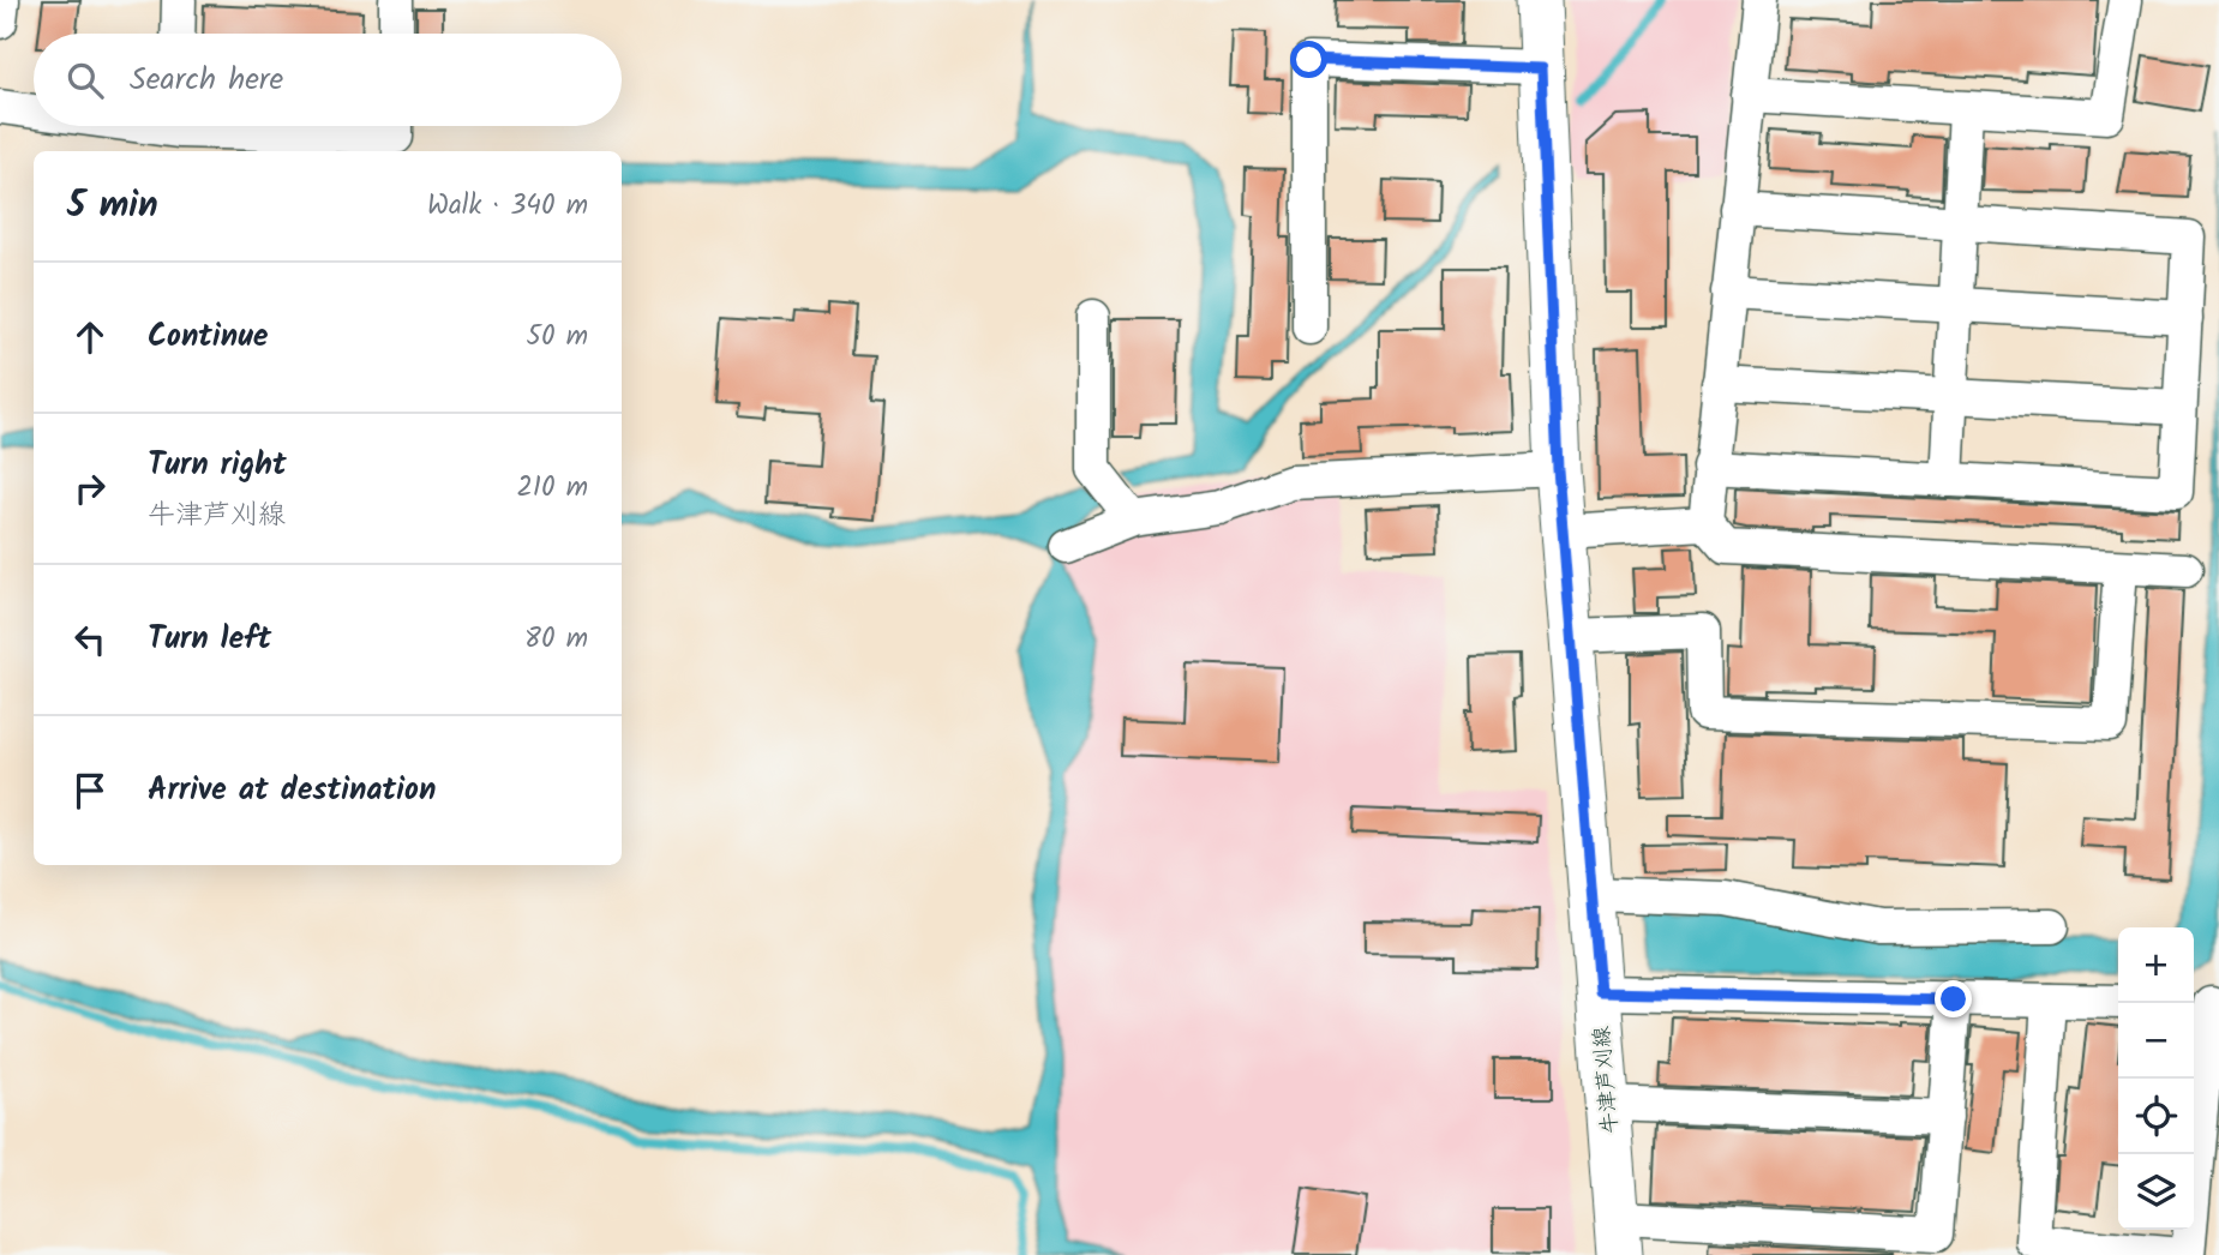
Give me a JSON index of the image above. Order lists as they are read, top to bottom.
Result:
{
  "streets": {
    "main road": ["牛津芦刈線"]
  },
  "page": {
    "search": "Search here",
    "heading": ["5 min", "Walk · 340 m"],
    "list": [
      ["Continue", "50 m"],
      ["Turn right", "牛津芦刈線", "210 m"],
      ["Turn left", "80 m"],
      "Arrive at destination"
    ],
    "map_buttons": ["+", "−"]
  }
}
